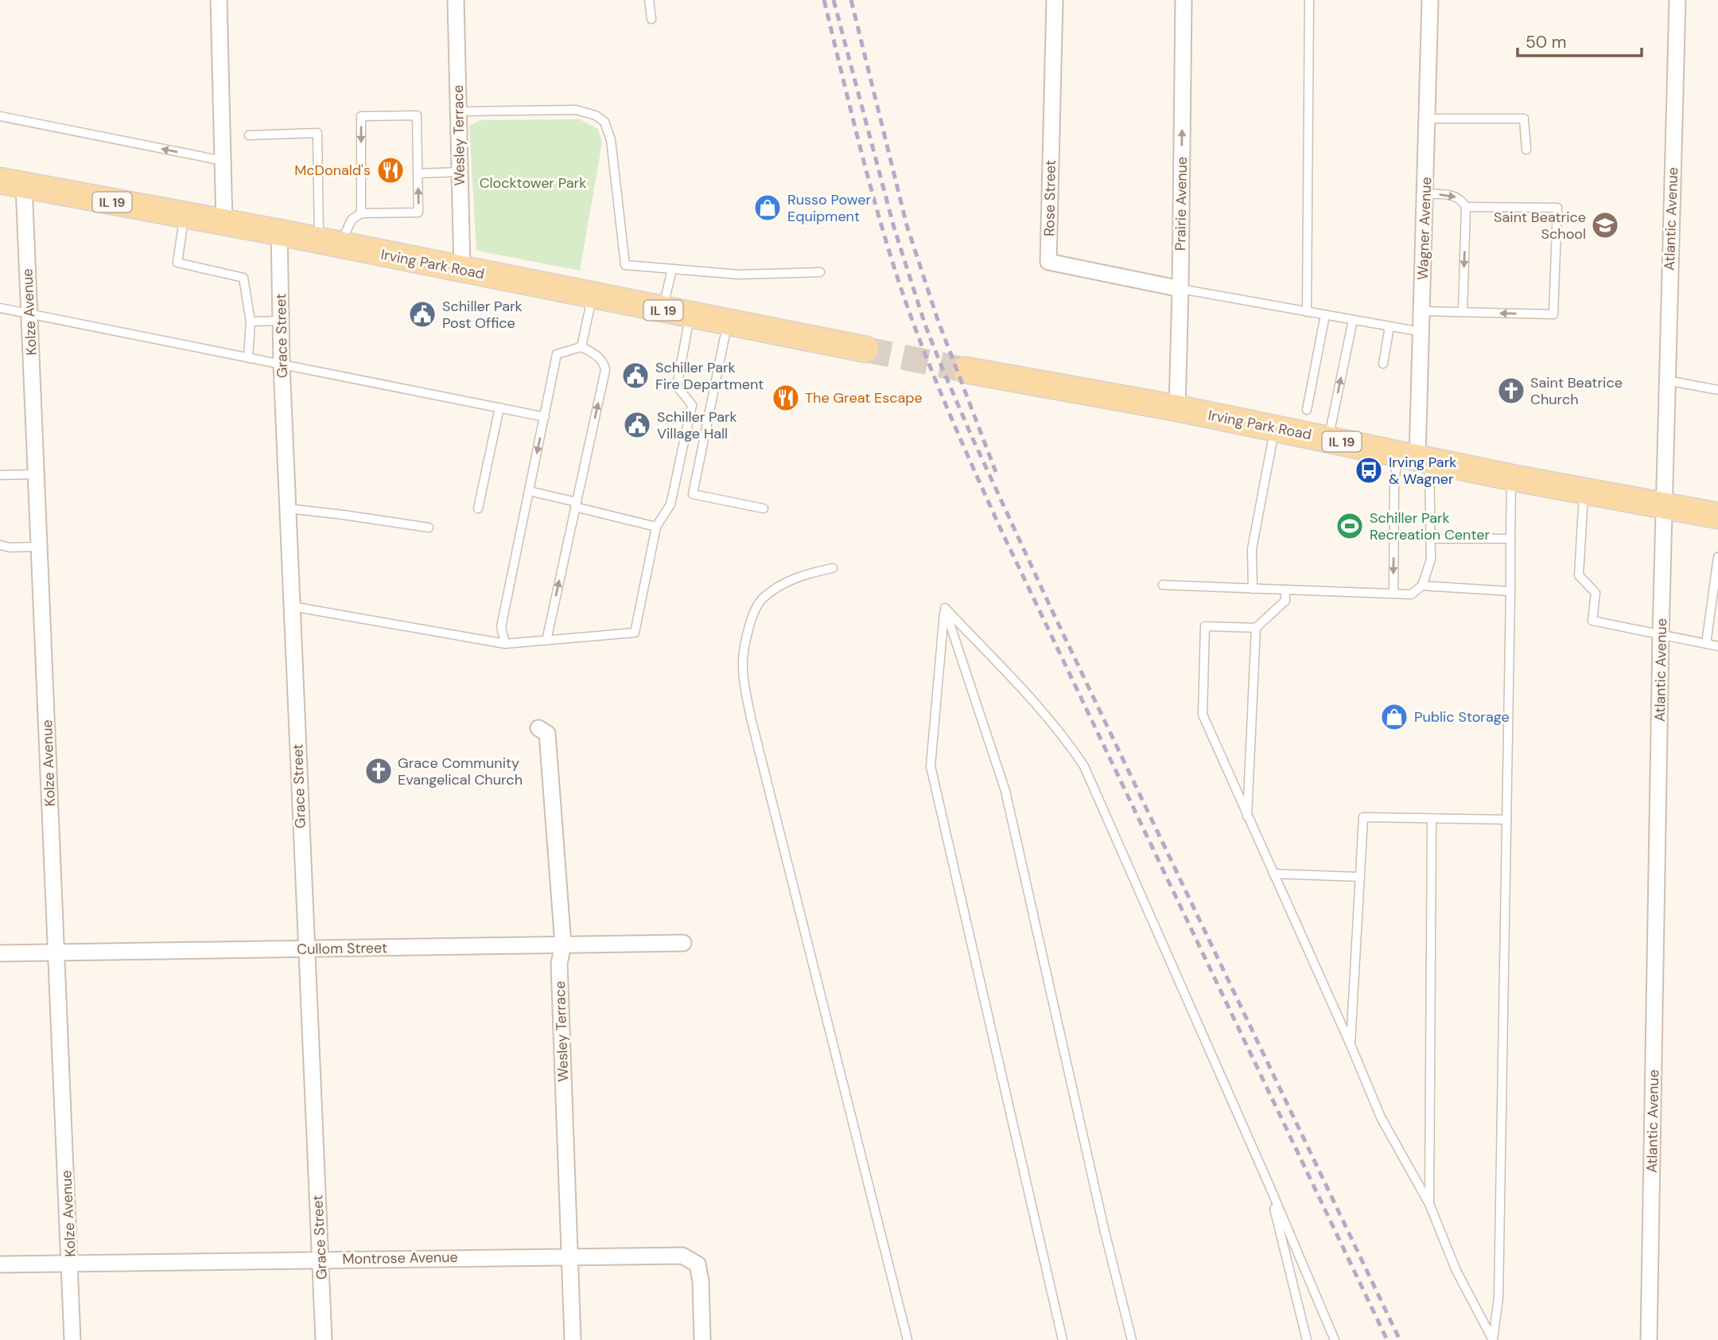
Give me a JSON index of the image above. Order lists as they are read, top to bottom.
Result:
{
  "streets": {
    "main road": ["IL 19", "Irving Park Road"],
    "street": [
      "Wesley Terrace",
      "Rose Street",
      "Prairie Avenue",
      "Atlantic Avenue",
      "Wagner Avenue",
      "Kolze Avenue",
      "Grace Street",
      "Cullom Street",
      "Montrose Avenue"
    ]
  },
  "crossings": [
    ["Wesley Terrace", "Irving Park Road"],
    ["Wesley Terrace", "Cullom Street"],
    ["Wesley Terrace", "Montrose Avenue"],
    ["Rose Street", "Prairie Avenue"],
    ["Prairie Avenue", "Irving Park Road"],
    ["Atlantic Avenue", "Irving Park Road"],
    ["Wagner Avenue", "Irving Park Road"],
    ["Irving Park Road", "Kolze Avenue"],
    ["Irving Park Road", "Grace Street"],
    ["Kolze Avenue", "Cullom Street"],
    ["Kolze Avenue", "Montrose Avenue"],
    ["Grace Street", "Cullom Street"],
    ["Grace Street", "Montrose Avenue"]
  ],
  "one_way": ["Prairie Avenue"],
  "parks": ["Clocktower Park"],
  "places": {
    "restaurant": ["McDonald's", "The Great Escape"],
    "shop": ["Russo Power Equipment", "Public Storage"],
    "school or university": ["Saint Beatrice School"],
    "public building": ["Schiller Park Post Office", "Schiller Park Fire Department", "Schiller Park Village Hall"],
    "church": ["Saint Beatrice Church", "Grace Community Evangelical Church"],
    "bus stop": ["Irving Park & Wagner"],
    "sports": ["Schiller Park Recreation Center"]
  },
  "scale_bar": "50 m"
}
